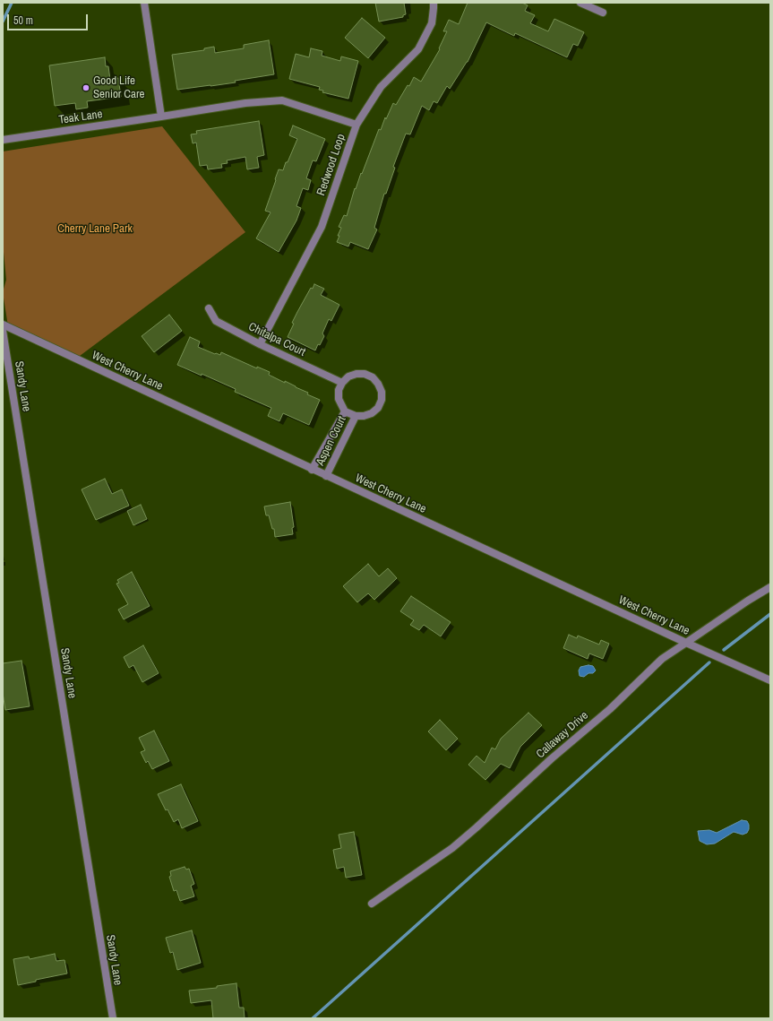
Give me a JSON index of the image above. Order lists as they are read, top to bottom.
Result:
{
  "streets": {
    "street": [
      "Teak Lane",
      "Redwood Loop",
      "Chitalpa Court",
      "West Cherry Lane",
      "Sandy Lane",
      "Aspen Court",
      "Callaway Drive"
    ]
  },
  "crossings": [
    ["Teak Lane", "Redwood Loop"],
    ["Redwood Loop", "Chitalpa Court"],
    ["Chitalpa Court", "Aspen Court"],
    ["West Cherry Lane", "Aspen Court"],
    ["West Cherry Lane", "Callaway Drive"]
  ],
  "parks": ["Cherry Lane Park"],
  "places": ["Good Life Senior Care"],
  "scale_bar": "50 m"
}
